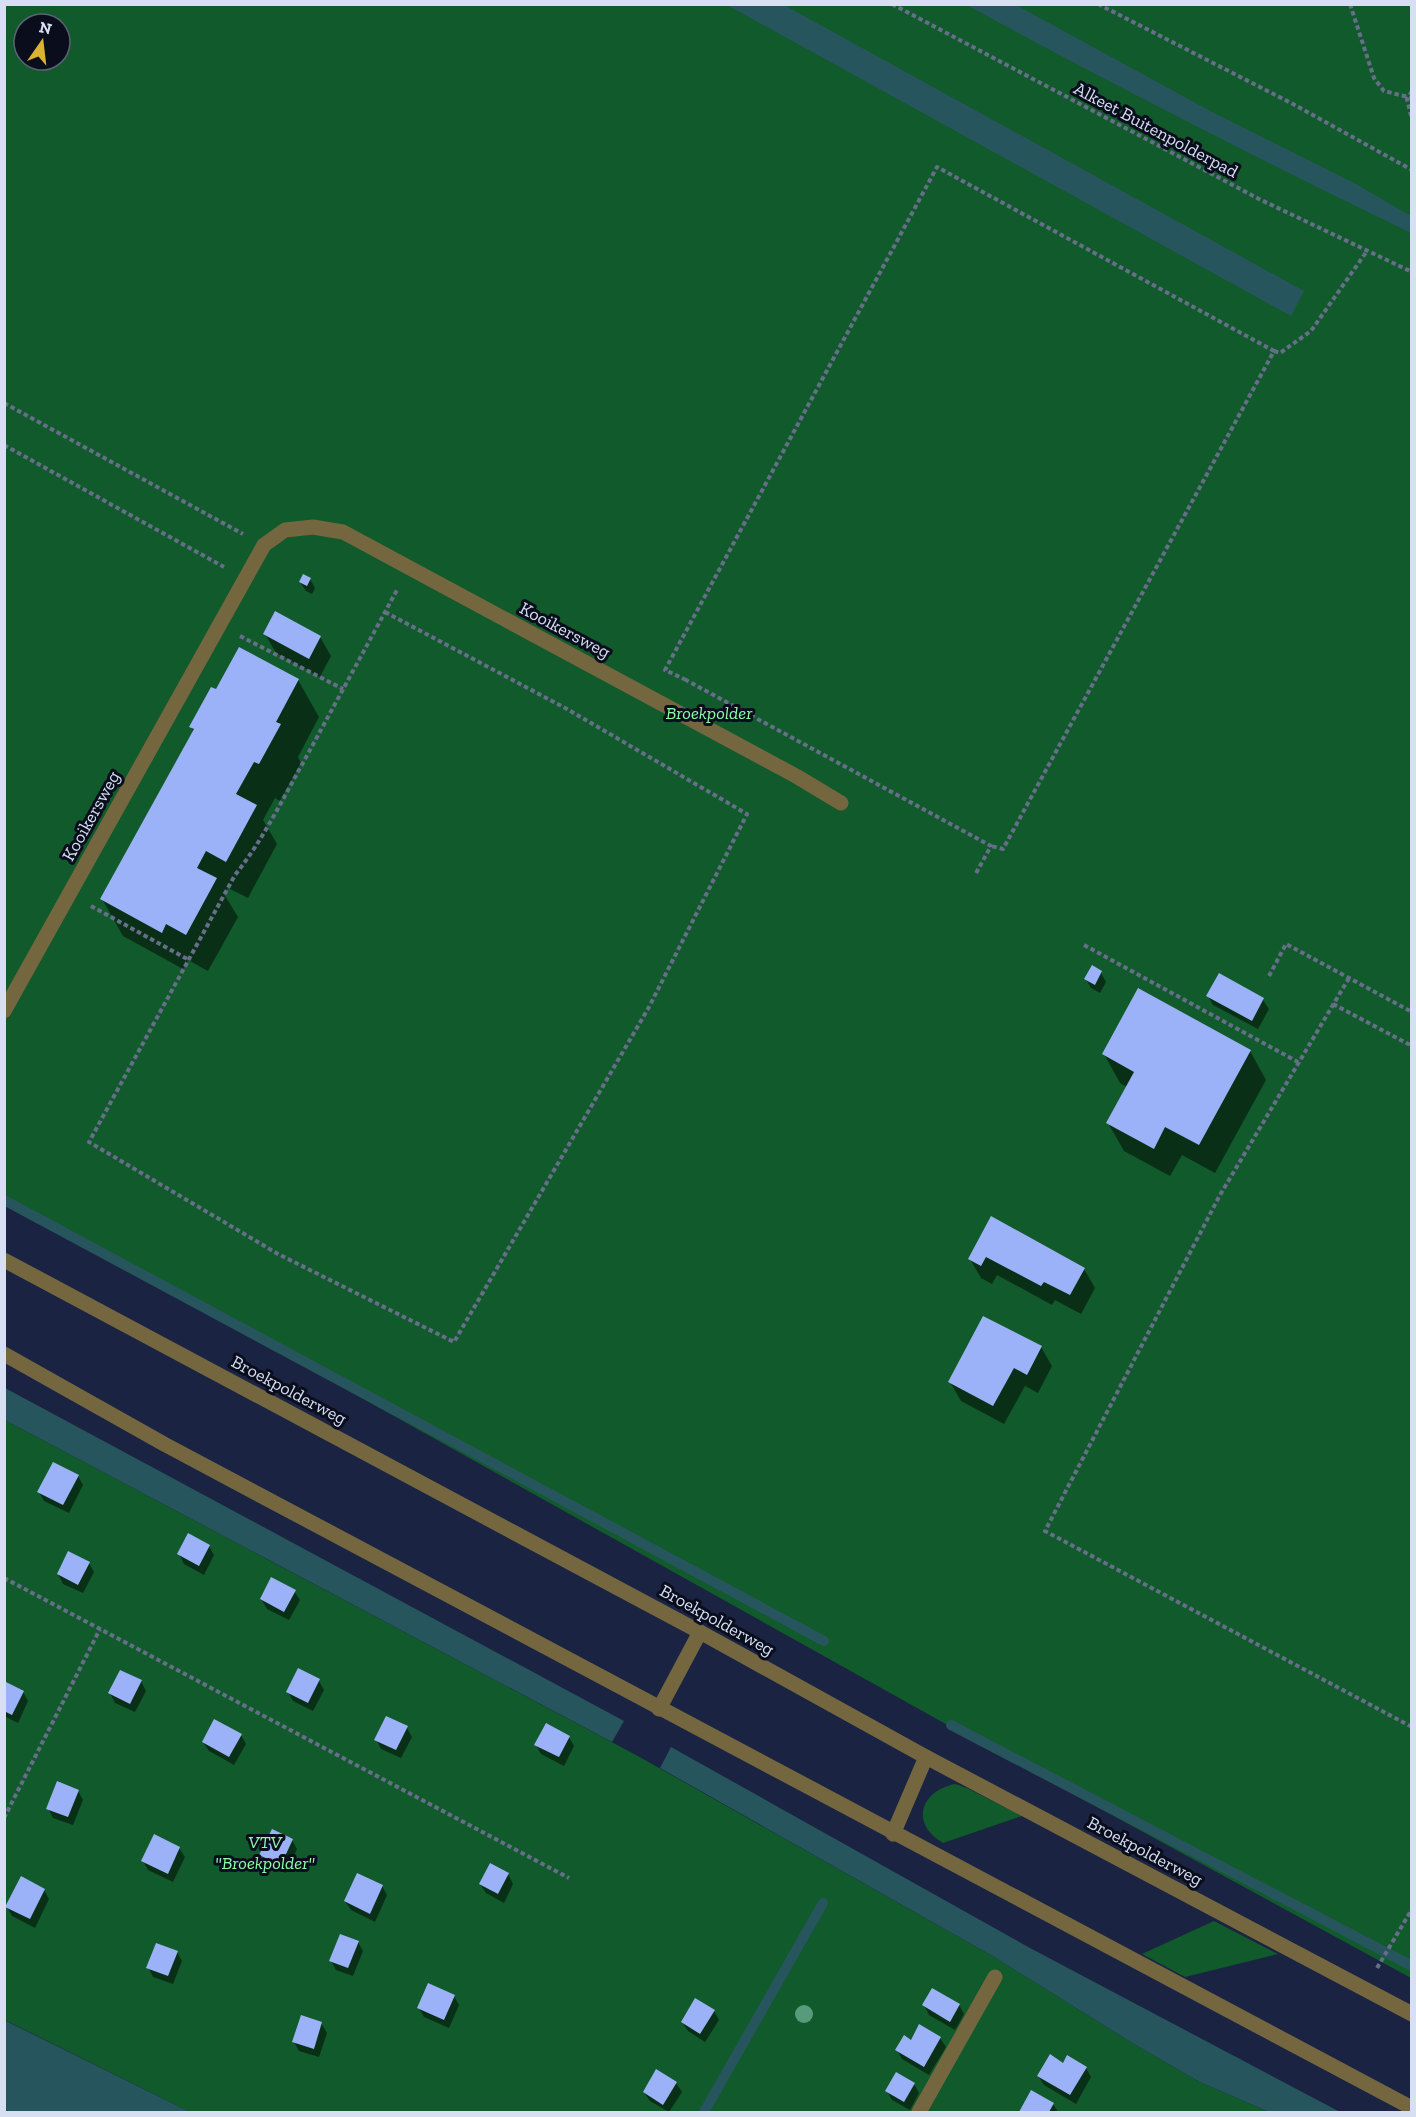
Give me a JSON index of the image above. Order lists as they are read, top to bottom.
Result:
{
  "streets": {
    "street": ["Kooikersweg", "Broekpolderweg"],
    "path": ["Alkeet Buitenpolderpad"]
  },
  "parks": ["Broekpolder", "VTV \"Broekpolder\""],
  "north": "top"
}
